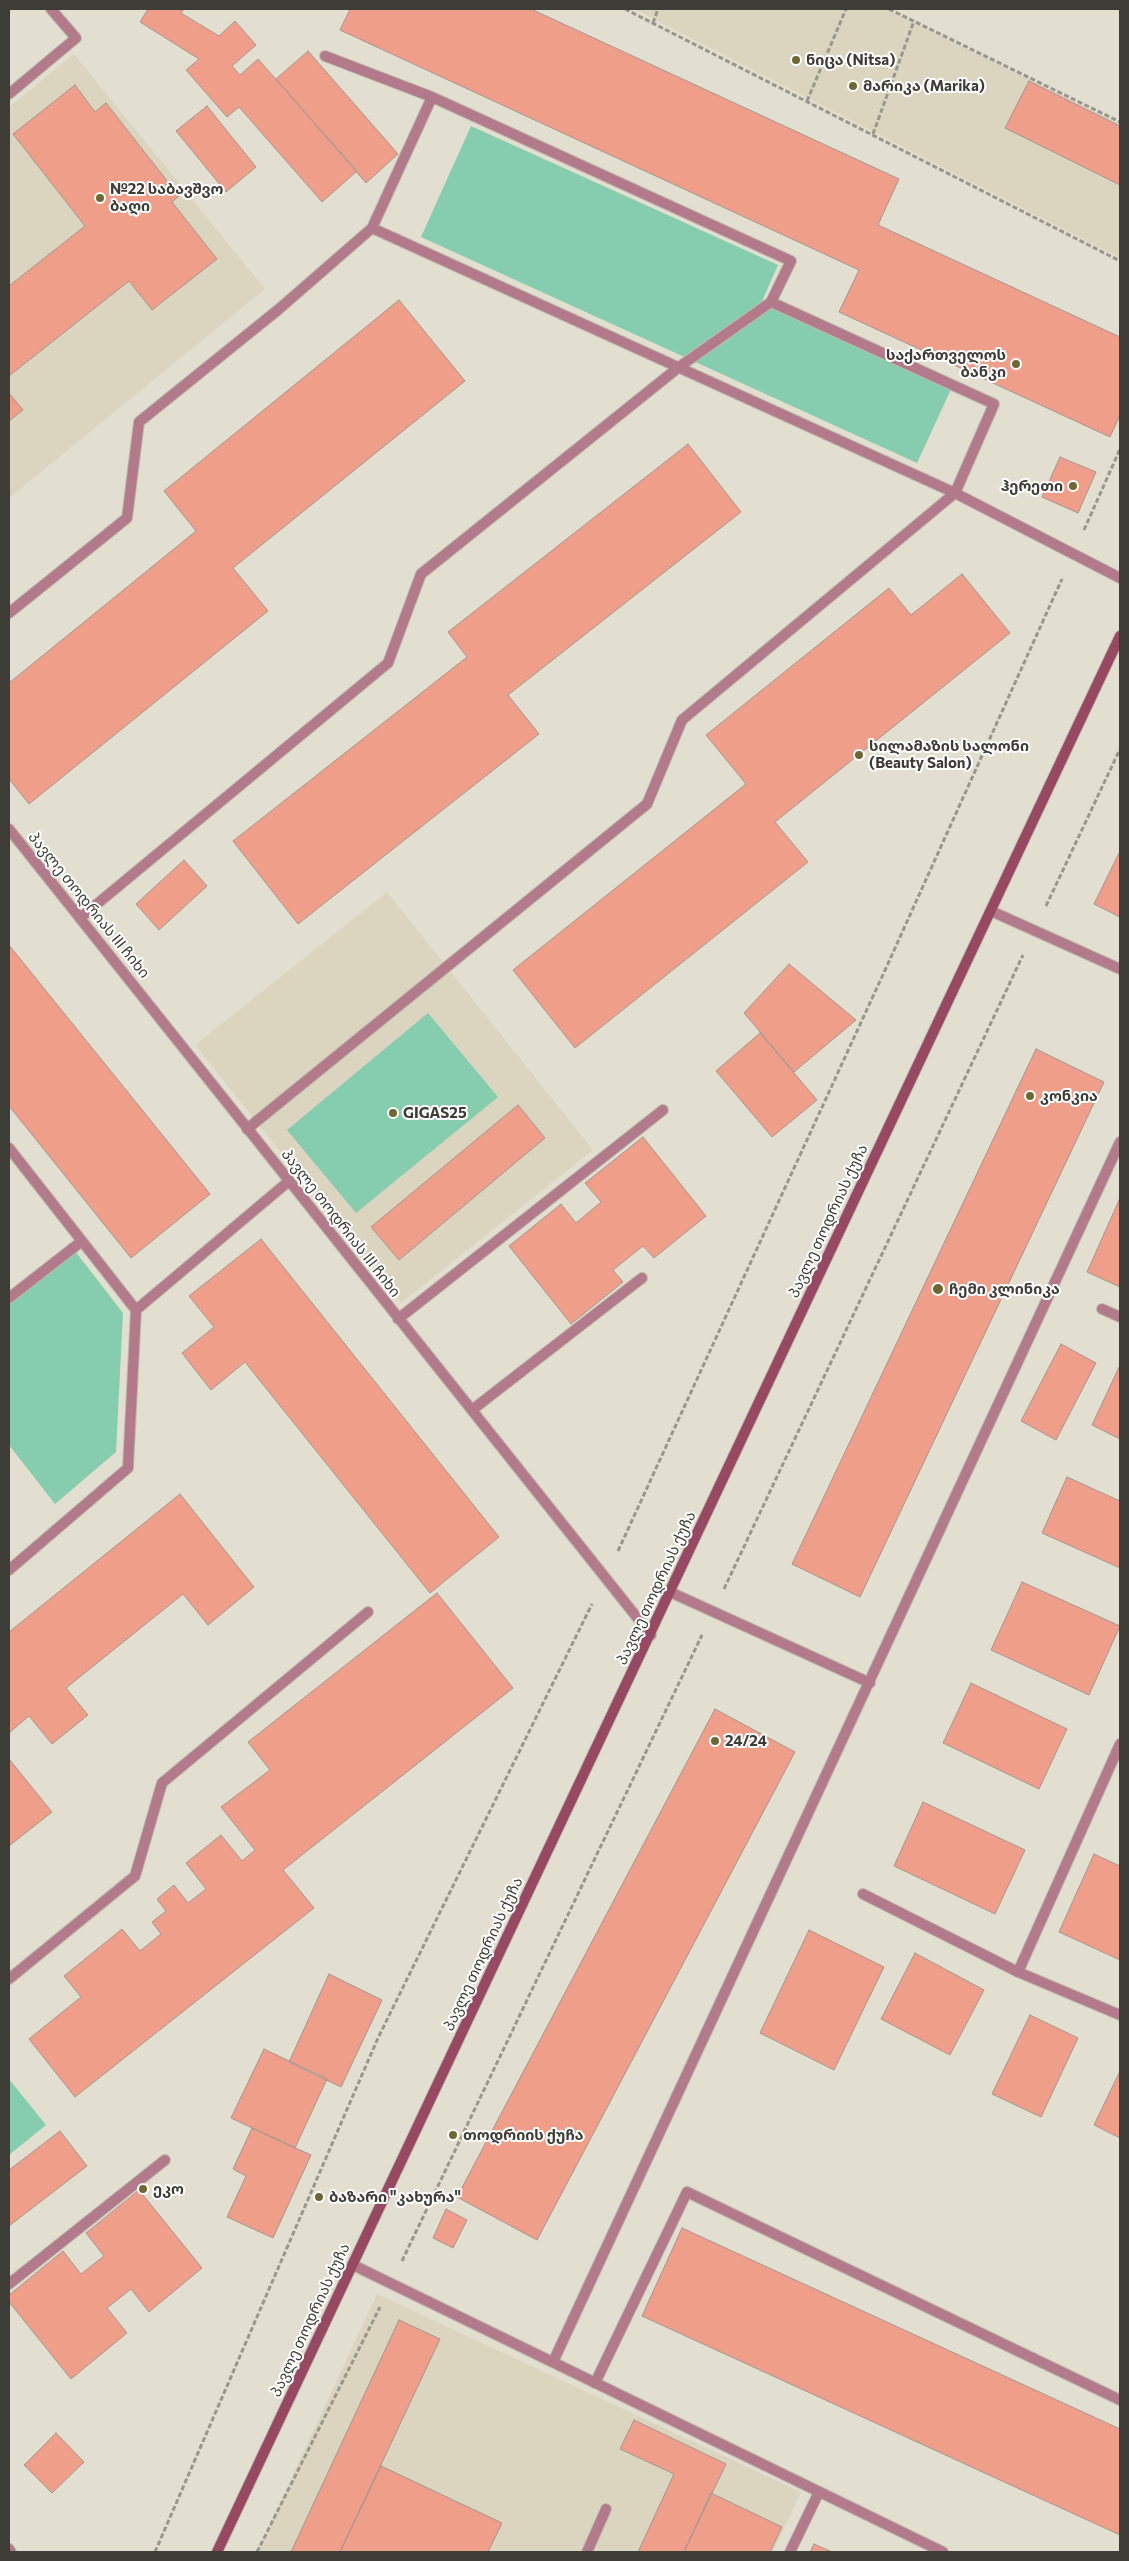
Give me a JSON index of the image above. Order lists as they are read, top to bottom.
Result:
{
  "streets": {
    "street": ["პავლე თოდრიას III ჩიხი", "პავლე თოდრიას ქუჩა"]
  },
  "crossings": [
    ["პავლე თოდრიას III ჩიხი", "პავლე თოდრიას ქუჩა"]
  ],
  "places": [
    "ნიცა (Nitsa)",
    "მარიკა (Marika)",
    "№22 საბავშვო ბაღი",
    "საქართველოს ბანკი",
    "ჰერეთი",
    "სილამაზის სალონი (Beauty Salon)",
    "კონკია",
    "GIGAS25",
    "ჩემი კლინიკა",
    "24/24",
    "თოდრიის ქუჩა",
    "ეკო",
    "ბაზარი \"კახურა\""
  ]
}
